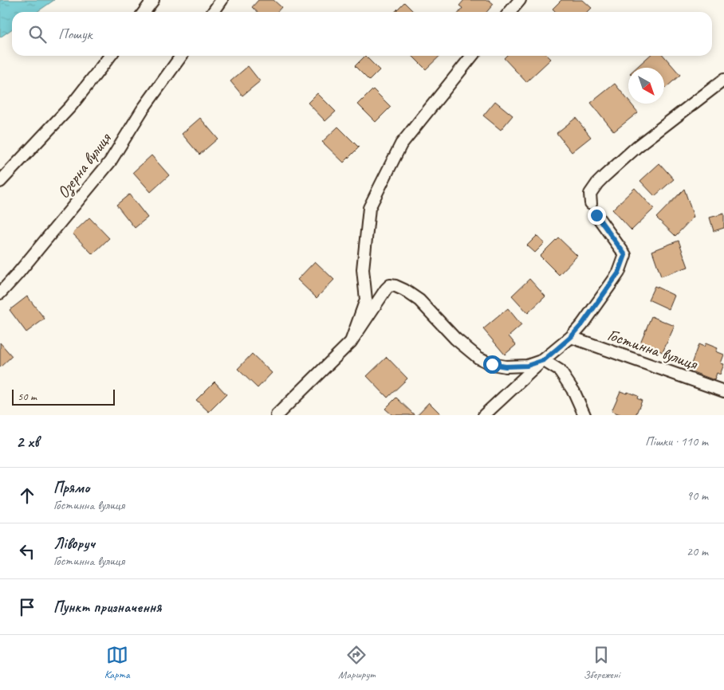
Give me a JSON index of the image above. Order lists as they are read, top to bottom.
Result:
{
  "streets": {
    "street": ["Озерна вулиця", "Гостинна вулиця"]
  },
  "scale_bar": "50 m",
  "north": "bottom right",
  "page": {
    "search": "Пошук",
    "scale": "50 m",
    "heading": ["2 хв", "Пішки · 110 m"],
    "list": [
      ["Прямо", "Гостинна вулиця", "90 m"],
      ["Ліворуч", "Гостинна вулиця", "20 m"],
      "Пункт призначення"
    ],
    "nav": ["Карта", "Маршрут", "Збережені"]
  }
}
